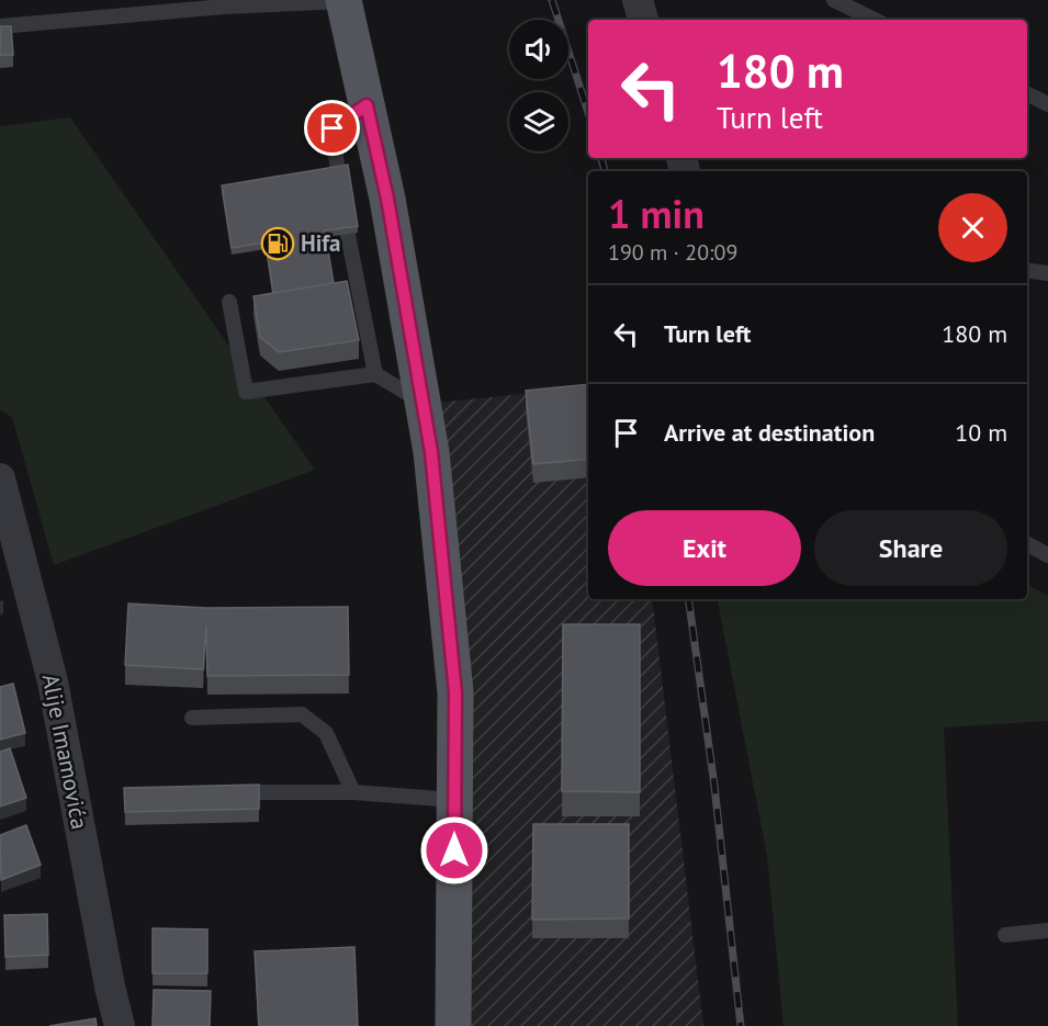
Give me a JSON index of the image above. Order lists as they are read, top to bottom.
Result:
{
  "streets": {
    "street": ["Alije Imamovića"]
  },
  "places": {
    "fuel station": ["Hifa"]
  },
  "page": {
    "turn": ["180 m", "Turn left"],
    "heading": ["1 min", "190 m · 20:09"],
    "list": [
      {
        "name": "Turn left",
        "value": "180 m"
      },
      {
        "name": "Arrive at destination",
        "value": "10 m"
      }
    ],
    "buttons": ["Exit", "Share"]
  }
}
